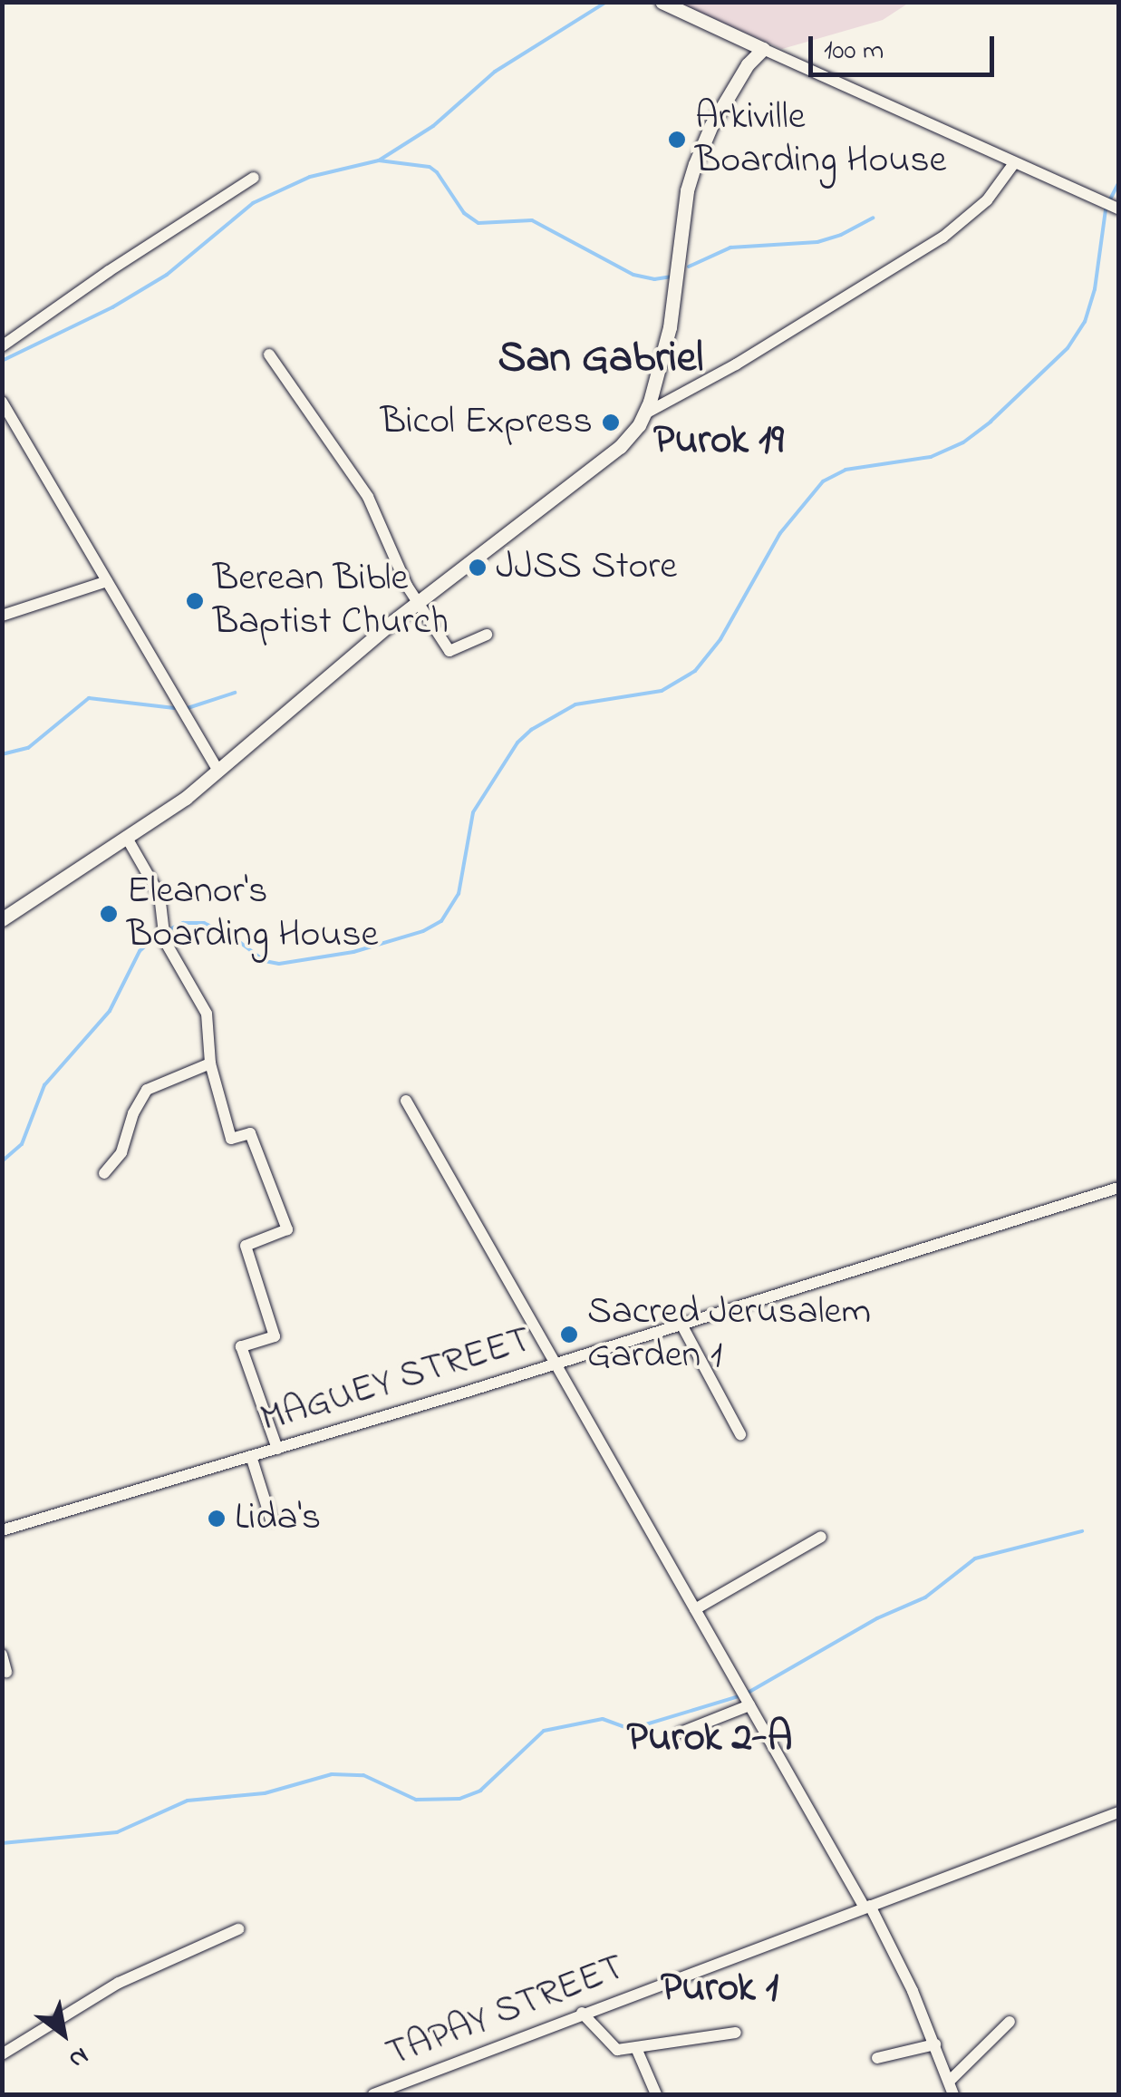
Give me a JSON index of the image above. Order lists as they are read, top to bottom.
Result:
{
  "streets": {
    "street": ["MAGUEY STREET", "TAPAY STREET"]
  },
  "districts": [
    "San Gabriel",
    "Purok 19",
    "Purok 2-A",
    "Purok 1"
  ],
  "places": [
    "Arkiville Boarding House",
    "Bicol Express",
    "JJSS Store",
    "Berean Bible Baptist Church",
    "Eleanor's Boarding House",
    "Sacred Jerusalem Garden 1",
    "Lida's"
  ],
  "scale_bar": "100 m",
  "north": "bottom right"
}
